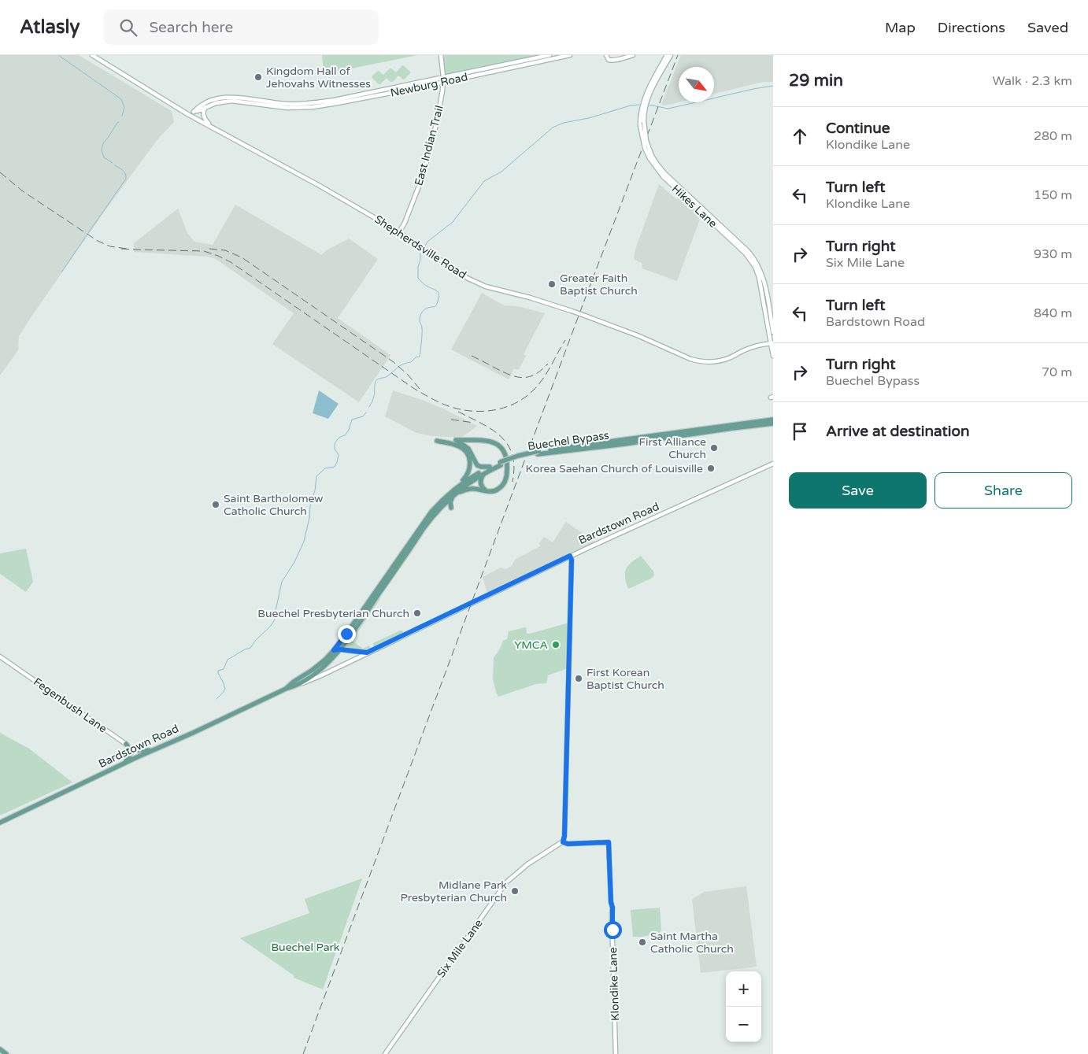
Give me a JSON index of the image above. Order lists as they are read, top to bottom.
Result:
{
  "streets": {
    "main road": [
      "Newburg Road",
      "East Indian Trail",
      "Hikes Lane",
      "Shepherdsville Road",
      "Buechel Bypass",
      "Bardstown Road",
      "Fegenbush Lane",
      "Six Mile Lane",
      "Klondike Lane"
    ]
  },
  "crossings": [
    ["Newburg Road", "East Indian Trail"],
    ["Newburg Road", "Shepherdsville Road"],
    ["East Indian Trail", "Shepherdsville Road"],
    ["Hikes Lane", "Shepherdsville Road"],
    ["Buechel Bypass", "Bardstown Road"],
    ["Bardstown Road", "Fegenbush Lane"],
    ["Six Mile Lane", "Klondike Lane"]
  ],
  "parks": ["Buechel Park"],
  "places": [
    "Kingdom Hall of Jehovahs Witnesses",
    "Greater Faith Baptist Church",
    "First Alliance Church",
    "Korea Saehan Church of Louisville",
    "Saint Bartholomew Catholic Church",
    "Buechel Presbyterian Church",
    "YMCA",
    "First Korean Baptist Church",
    "Midlane Park Presbyterian Church",
    "Saint Martha Catholic Church"
  ],
  "north": "bottom right",
  "page": {
    "header": "Atlasly",
    "search": "Search here",
    "nav": ["Map", "Directions", "Saved"],
    "heading": ["29 min", "Walk · 2.3 km"],
    "list": [
      ["Continue", "Klondike Lane", "280 m"],
      ["Turn left", "Klondike Lane", "150 m"],
      ["Turn right", "Six Mile Lane", "930 m"],
      ["Turn left", "Bardstown Road", "840 m"],
      ["Turn right", "Buechel Bypass", "70 m"],
      "Arrive at destination"
    ],
    "buttons": ["Save", "Share"],
    "map_buttons": ["+", "−"]
  }
}
